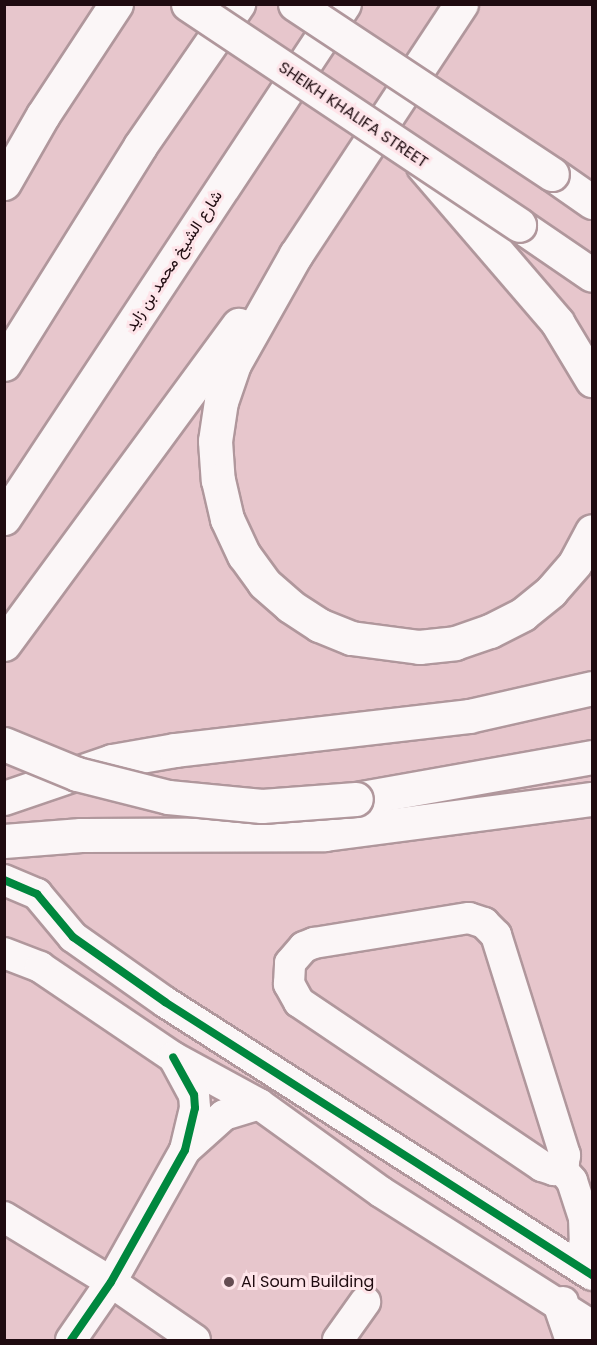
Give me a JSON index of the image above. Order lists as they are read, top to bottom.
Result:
{
  "streets": {
    "highway": ["SHEIKH KHALIFA STREET", "شارع الشيخ محمد بن زايد"]
  },
  "places": ["Al Soum Building"]
}
